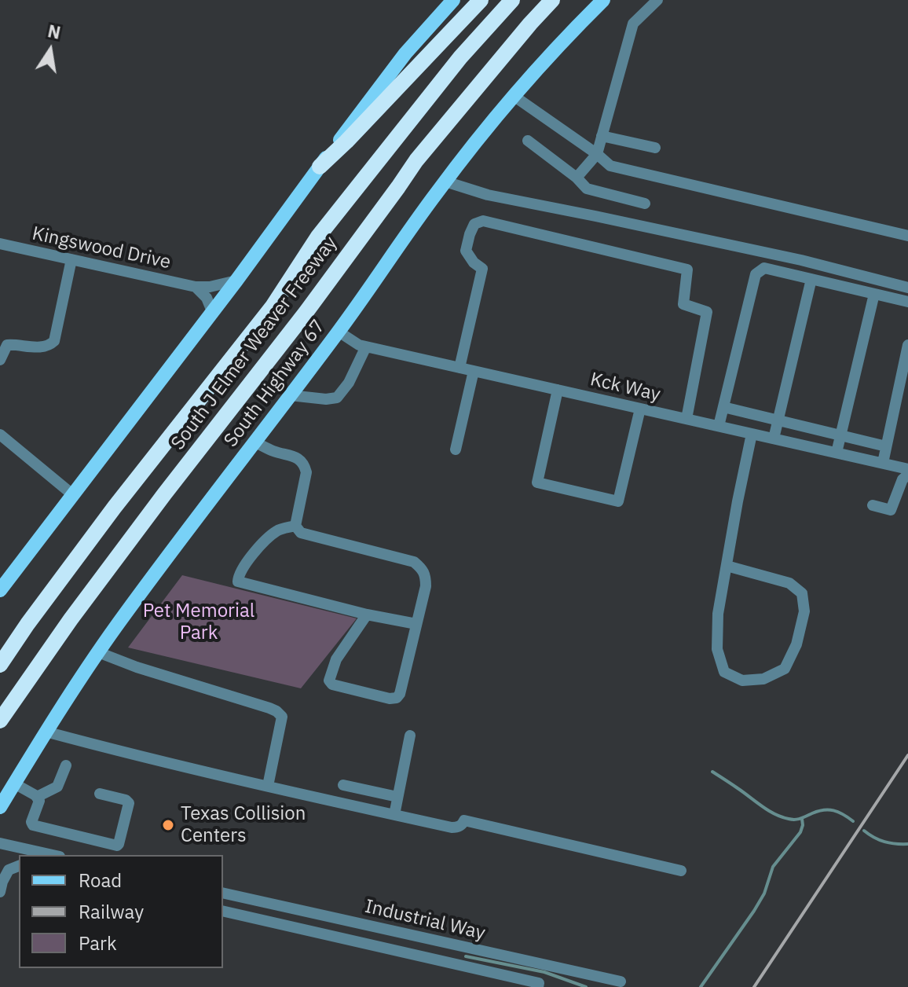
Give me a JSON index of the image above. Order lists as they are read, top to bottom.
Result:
{
  "streets": {
    "highway": ["South J Elmer Weaver Freeway"],
    "main road": ["South Highway 67"],
    "street": ["Kingswood Drive", "Kck Way", "Industrial Way"]
  },
  "crossings": [
    ["South Highway 67", "Kck Way"]
  ],
  "parks": ["Pet Memorial Park"],
  "places": ["Texas Collision Centers"],
  "legend": ["Road", "Railway", "Park"],
  "north": "top"
}
